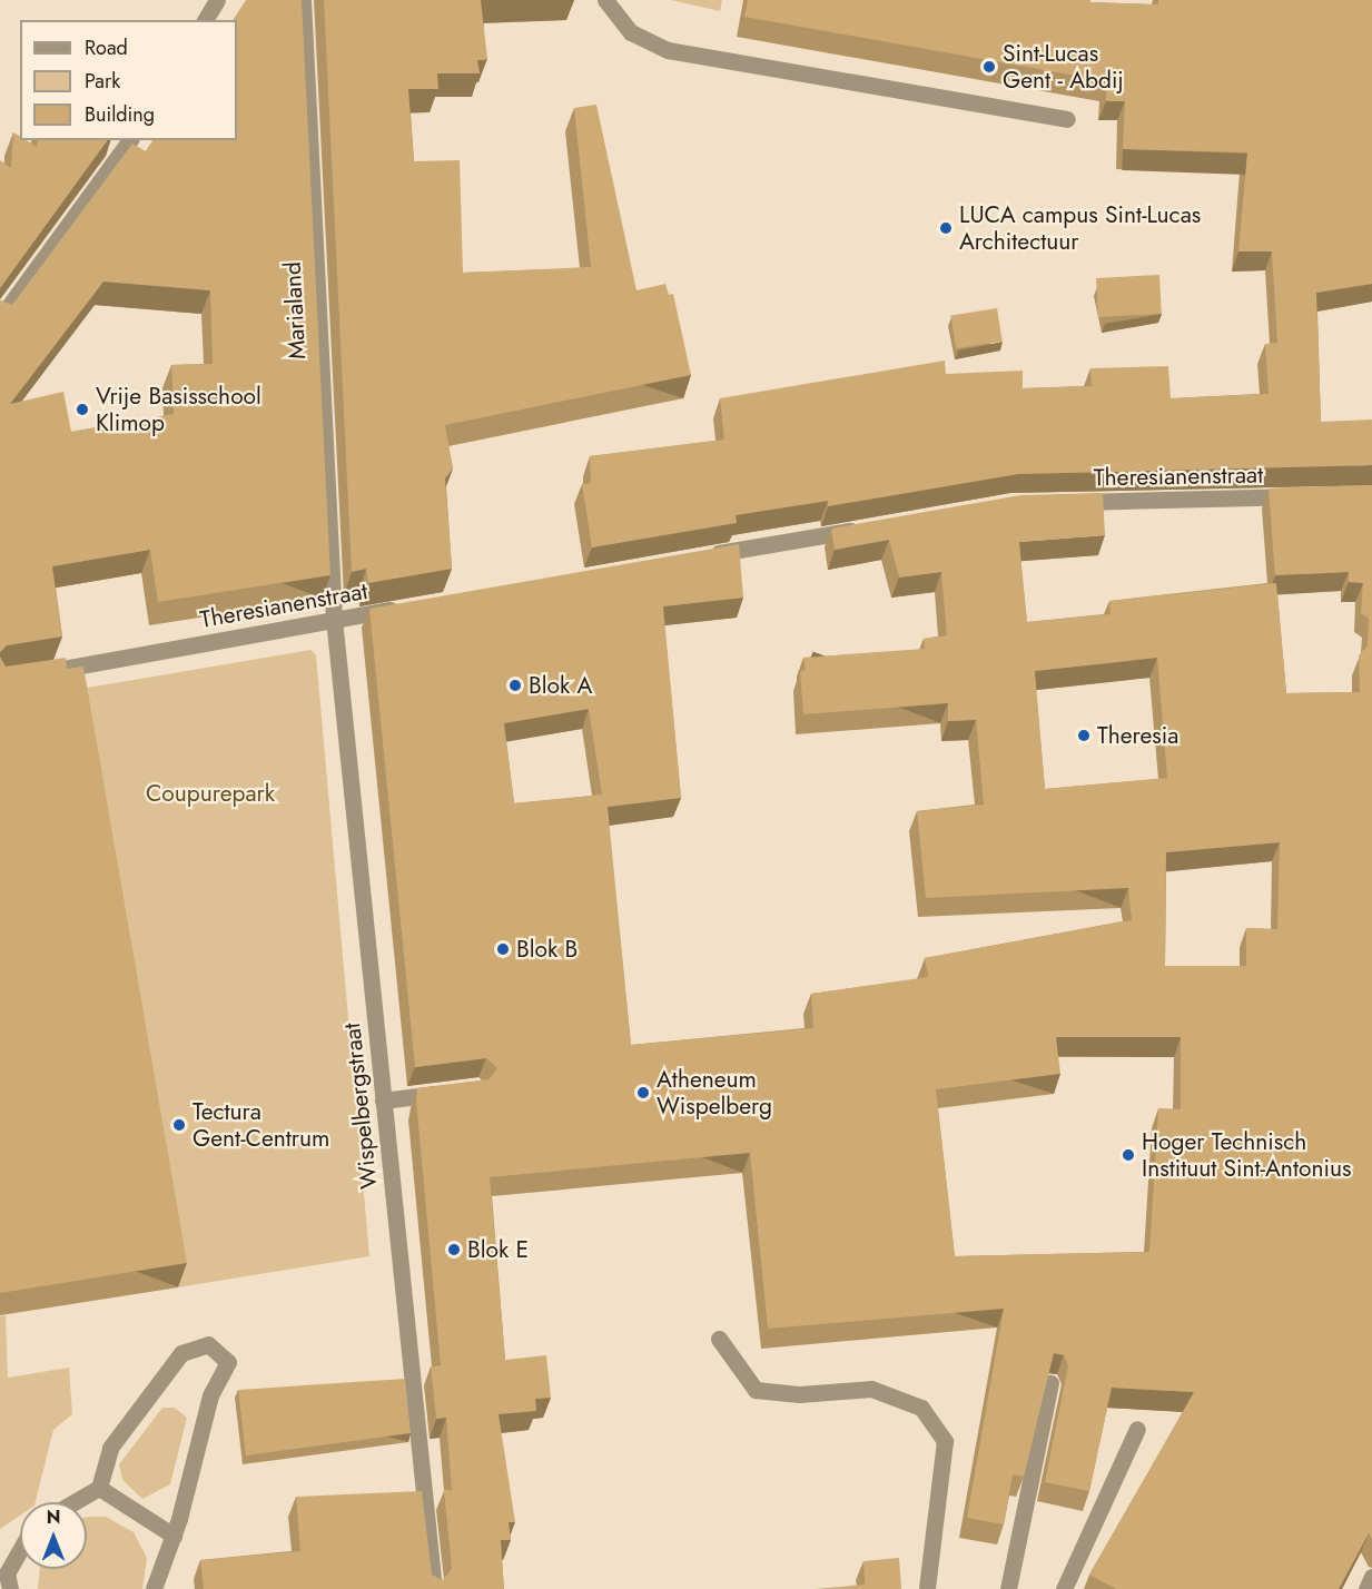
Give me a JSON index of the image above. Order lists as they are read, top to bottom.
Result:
{
  "streets": {
    "street": ["Marialand", "Theresianenstraat", "Wispelbergstraat"]
  },
  "crossings": [
    ["Marialand", "Theresianenstraat"],
    ["Marialand", "Wispelbergstraat"],
    ["Theresianenstraat", "Wispelbergstraat"]
  ],
  "parks": ["Coupurepark"],
  "places": [
    "Sint-Lucas Gent - Abdij",
    "LUCA campus Sint-Lucas Architectuur",
    "Vrije Basisschool Klimop",
    "Blok A",
    "Theresia",
    "Blok B",
    "Atheneum Wispelberg",
    "Tectura Gent-Centrum",
    "Hoger Technisch Instituut Sint-Antonius",
    "Blok E"
  ],
  "legend": ["Road", "Park", "Building"],
  "north": "top"
}
